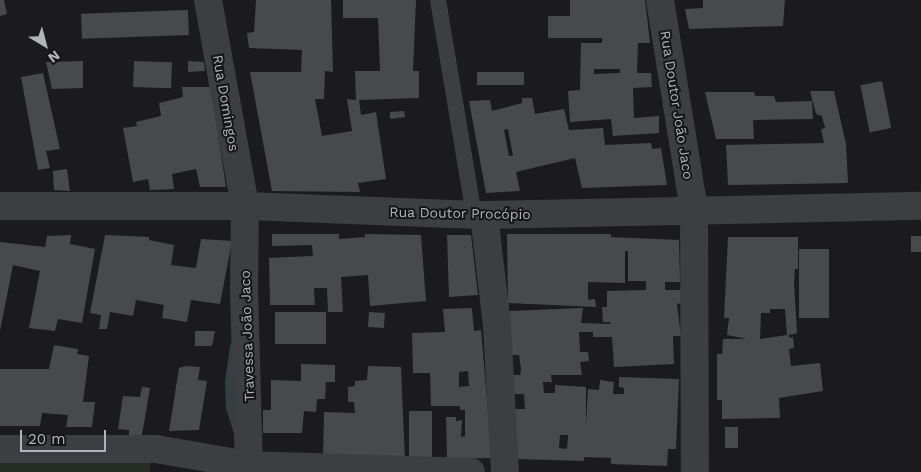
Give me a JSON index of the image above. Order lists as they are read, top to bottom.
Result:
{
  "streets": {
    "street": [
      "Rua Domingos",
      "Rua Doutor João Jaco",
      "Rua Doutor Procópio",
      "Travessa João Jaco"
    ]
  },
  "crossings": [
    ["Rua Domingos", "Rua Doutor Procópio"],
    ["Rua Domingos", "Travessa João Jaco"],
    ["Rua Doutor João Jaco", "Rua Doutor Procópio"],
    ["Rua Doutor Procópio", "Travessa João Jaco"]
  ],
  "scale_bar": "20 m",
  "north": "bottom right"
}
